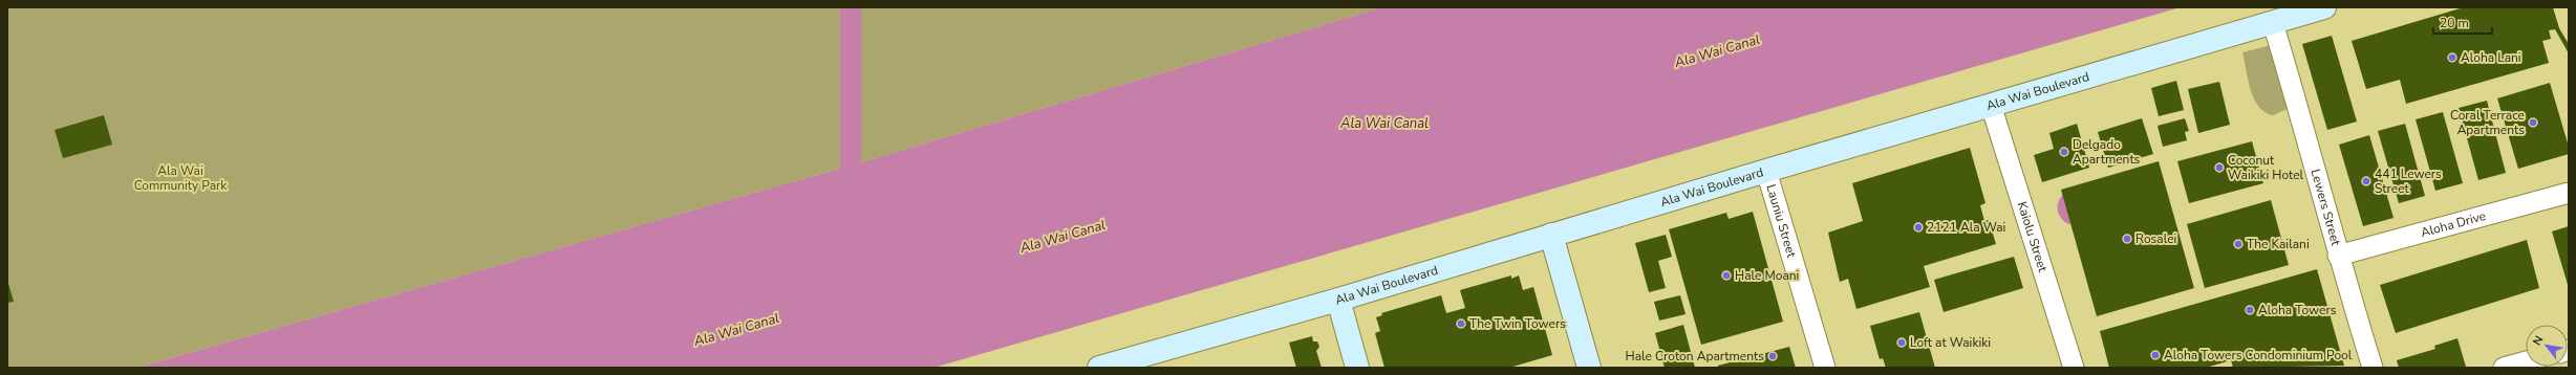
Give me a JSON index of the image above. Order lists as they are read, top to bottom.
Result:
{
  "streets": {
    "main road": ["Ala Wai Boulevard"],
    "street": [
      "Lewers Street",
      "Launiu Street",
      "Aloha Drive",
      "Kaiolu Street"
    ]
  },
  "crossings": [
    ["Ala Wai Boulevard", "Lewers Street"],
    ["Ala Wai Boulevard", "Launiu Street"],
    ["Ala Wai Boulevard", "Kaiolu Street"],
    ["Lewers Street", "Aloha Drive"]
  ],
  "water": ["Ala Wai Canal"],
  "parks": ["Ala Wai Community Park"],
  "places": [
    "Aloha Lani",
    "Coral Terrace Apartments",
    "Delgado Apartments",
    "Coconut Waikiki Hotel",
    "441 Lewers Street",
    "2121 Ala Wai",
    "Rosalei",
    "The Kailani",
    "Hale Moani",
    "Aloha Towers",
    "The Twin Towers",
    "Loft at Waikiki",
    "Aloha Towers Condominium Pool",
    "Hale Croton Apartments"
  ],
  "scale_bar": "20 m",
  "north": "top left"
}
